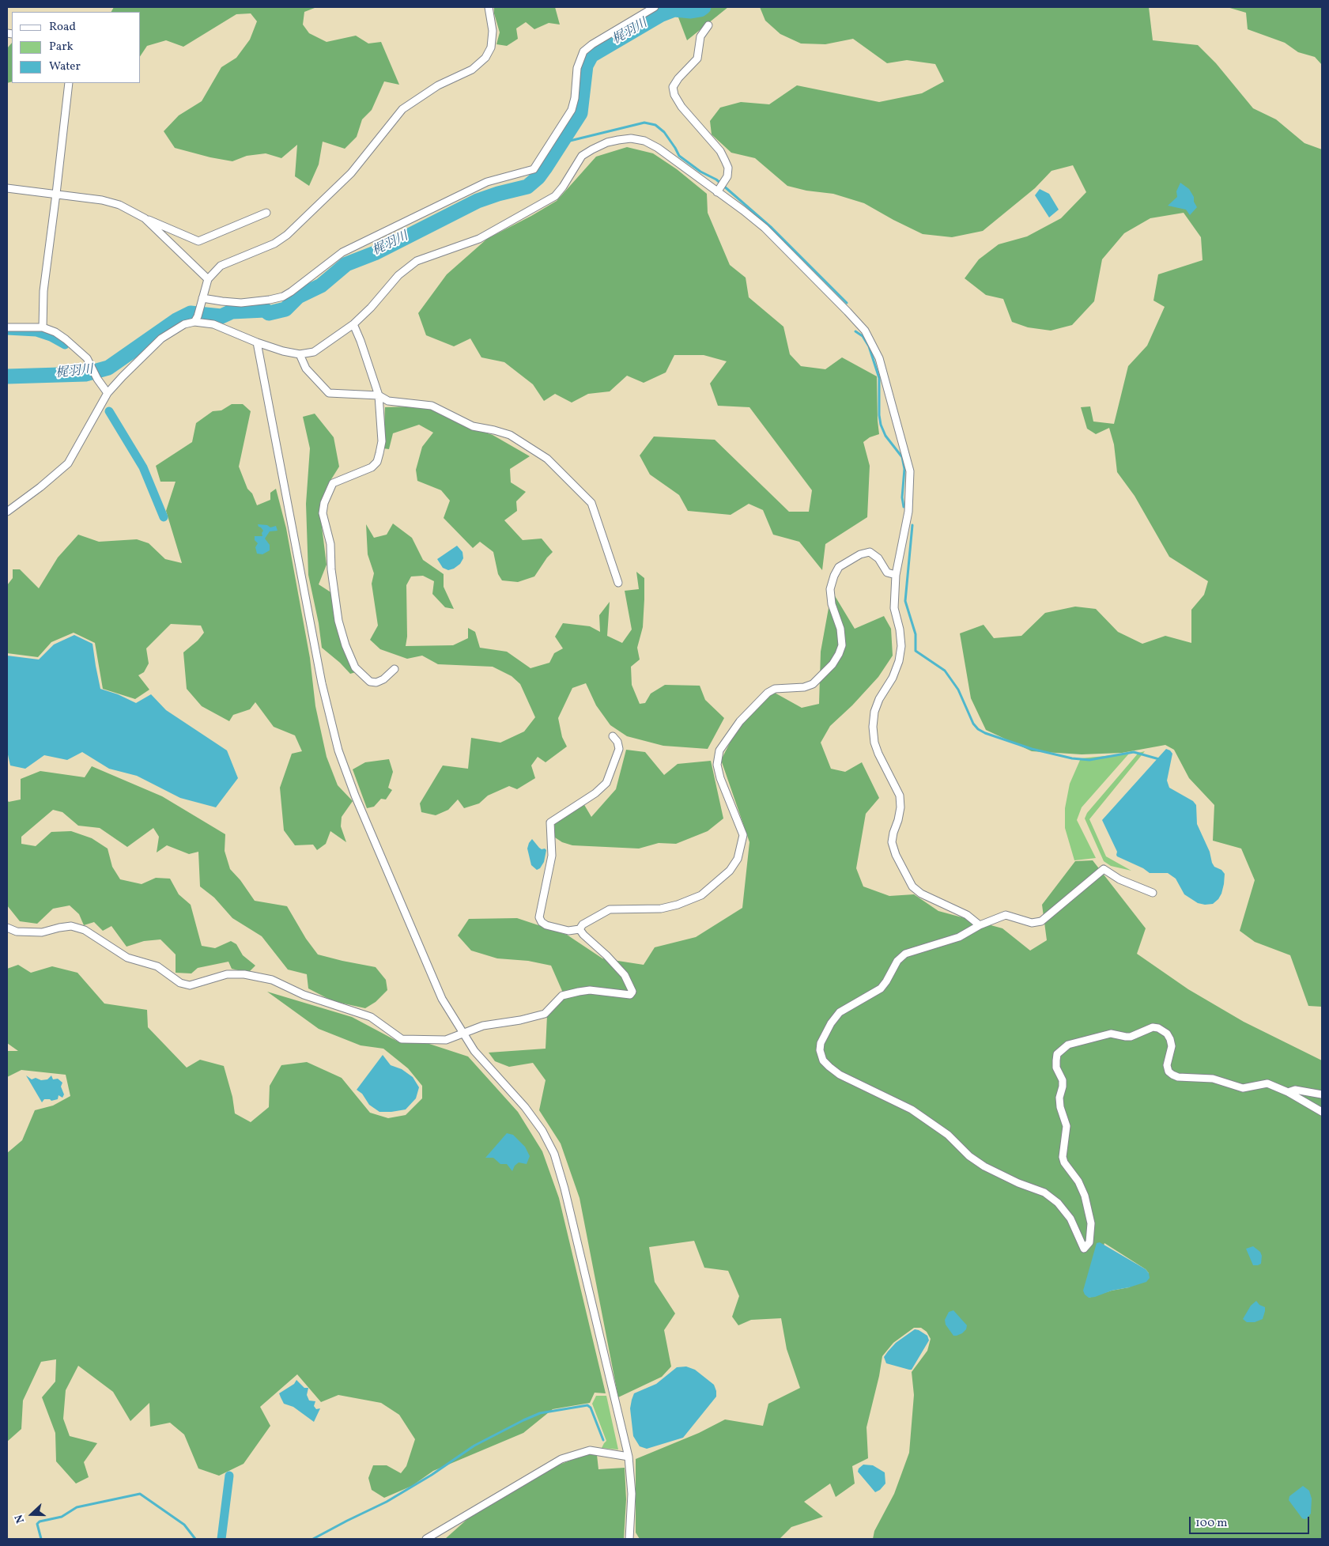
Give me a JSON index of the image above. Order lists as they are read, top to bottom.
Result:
{
  "water": ["梶羽川"],
  "legend": ["Road", "Park", "Water"],
  "scale_bar": "100 m",
  "north": "left"
}
